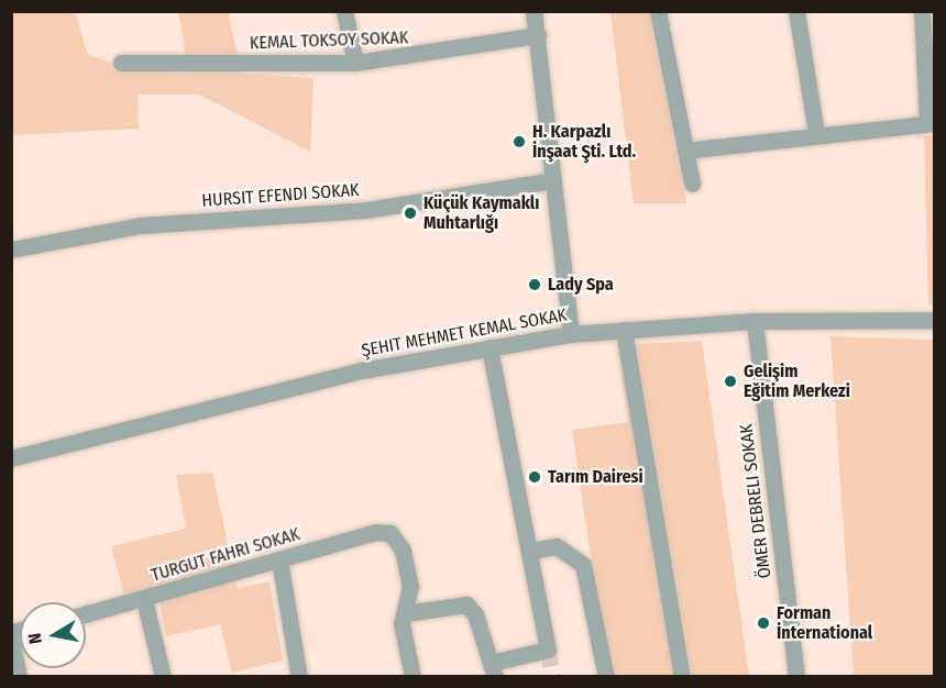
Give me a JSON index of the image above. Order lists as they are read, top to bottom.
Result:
{
  "streets": {
    "street": [
      "KEMAL TOKSOY SOKAK",
      "ŞEHIT MEHMET KEMAL SOKAK",
      "ÖMER DEBRELI SOKAK",
      "TURGUT FAHRI SOKAK"
    ]
  },
  "crossings": [
    ["ŞEHIT MEHMET KEMAL SOKAK", "ÖMER DEBRELI SOKAK"]
  ],
  "places": [
    "H. Karpazlı İnşaat Şti. Ltd.",
    "Küçük Kaymaklı Muhtarlığı",
    "Lady Spa",
    "Gelişim Eğitim Merkezi",
    "Tarım Dairesi",
    "Forman İnternational"
  ],
  "north": "left"
}
